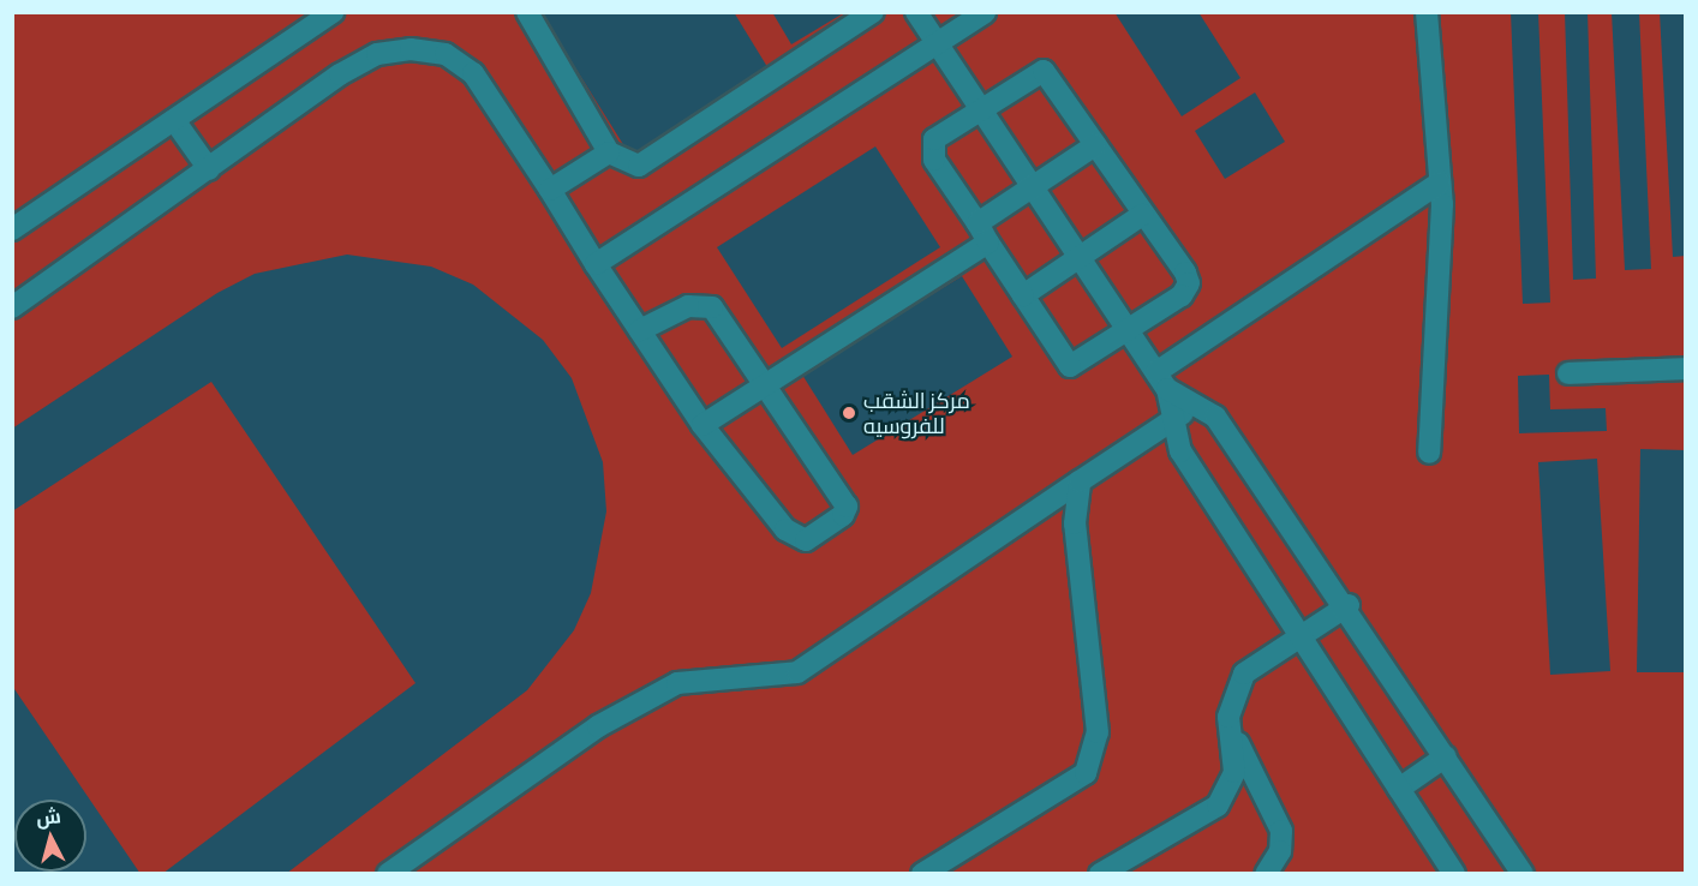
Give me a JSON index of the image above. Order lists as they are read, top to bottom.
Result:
{
  "places": ["مركز الشقب للفروسيه"],
  "north": "top"
}
